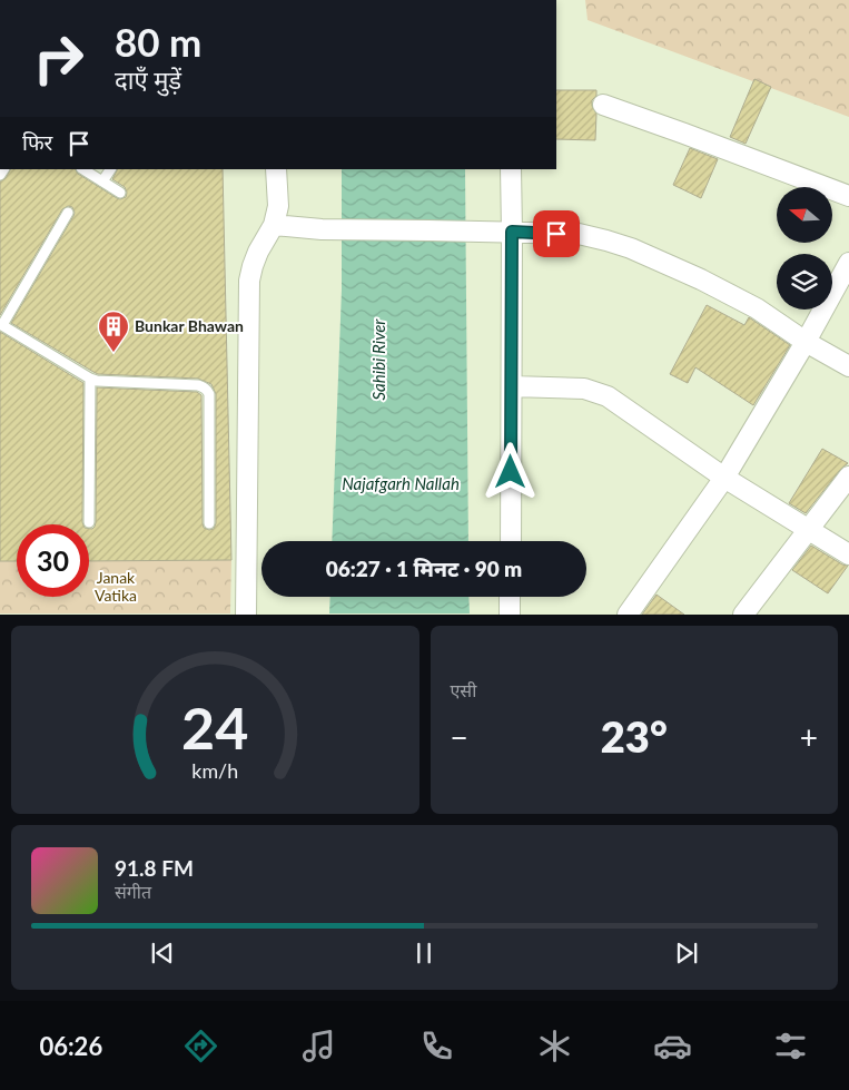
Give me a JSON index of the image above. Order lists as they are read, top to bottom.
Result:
{
  "water": ["Sahibi River", "Najafgarh Nallah"],
  "parks": ["Janak Vatika"],
  "places": {
    "building": ["Bunkar Bhawan"]
  },
  "north": "left",
  "page": {
    "turn": ["80 m", "दाएँ मुड़ें"],
    "then": "फिर",
    "limit": "30",
    "trip": "06:27 · 1 मिनट · 90 m",
    "tile": "एसी",
    "heat": ["−", "23°", "+"],
    "song": ["91.8 FM", "संगीत"],
    "tabs": "06:26",
    "gauge": ["24", "km/h"]
  }
}
